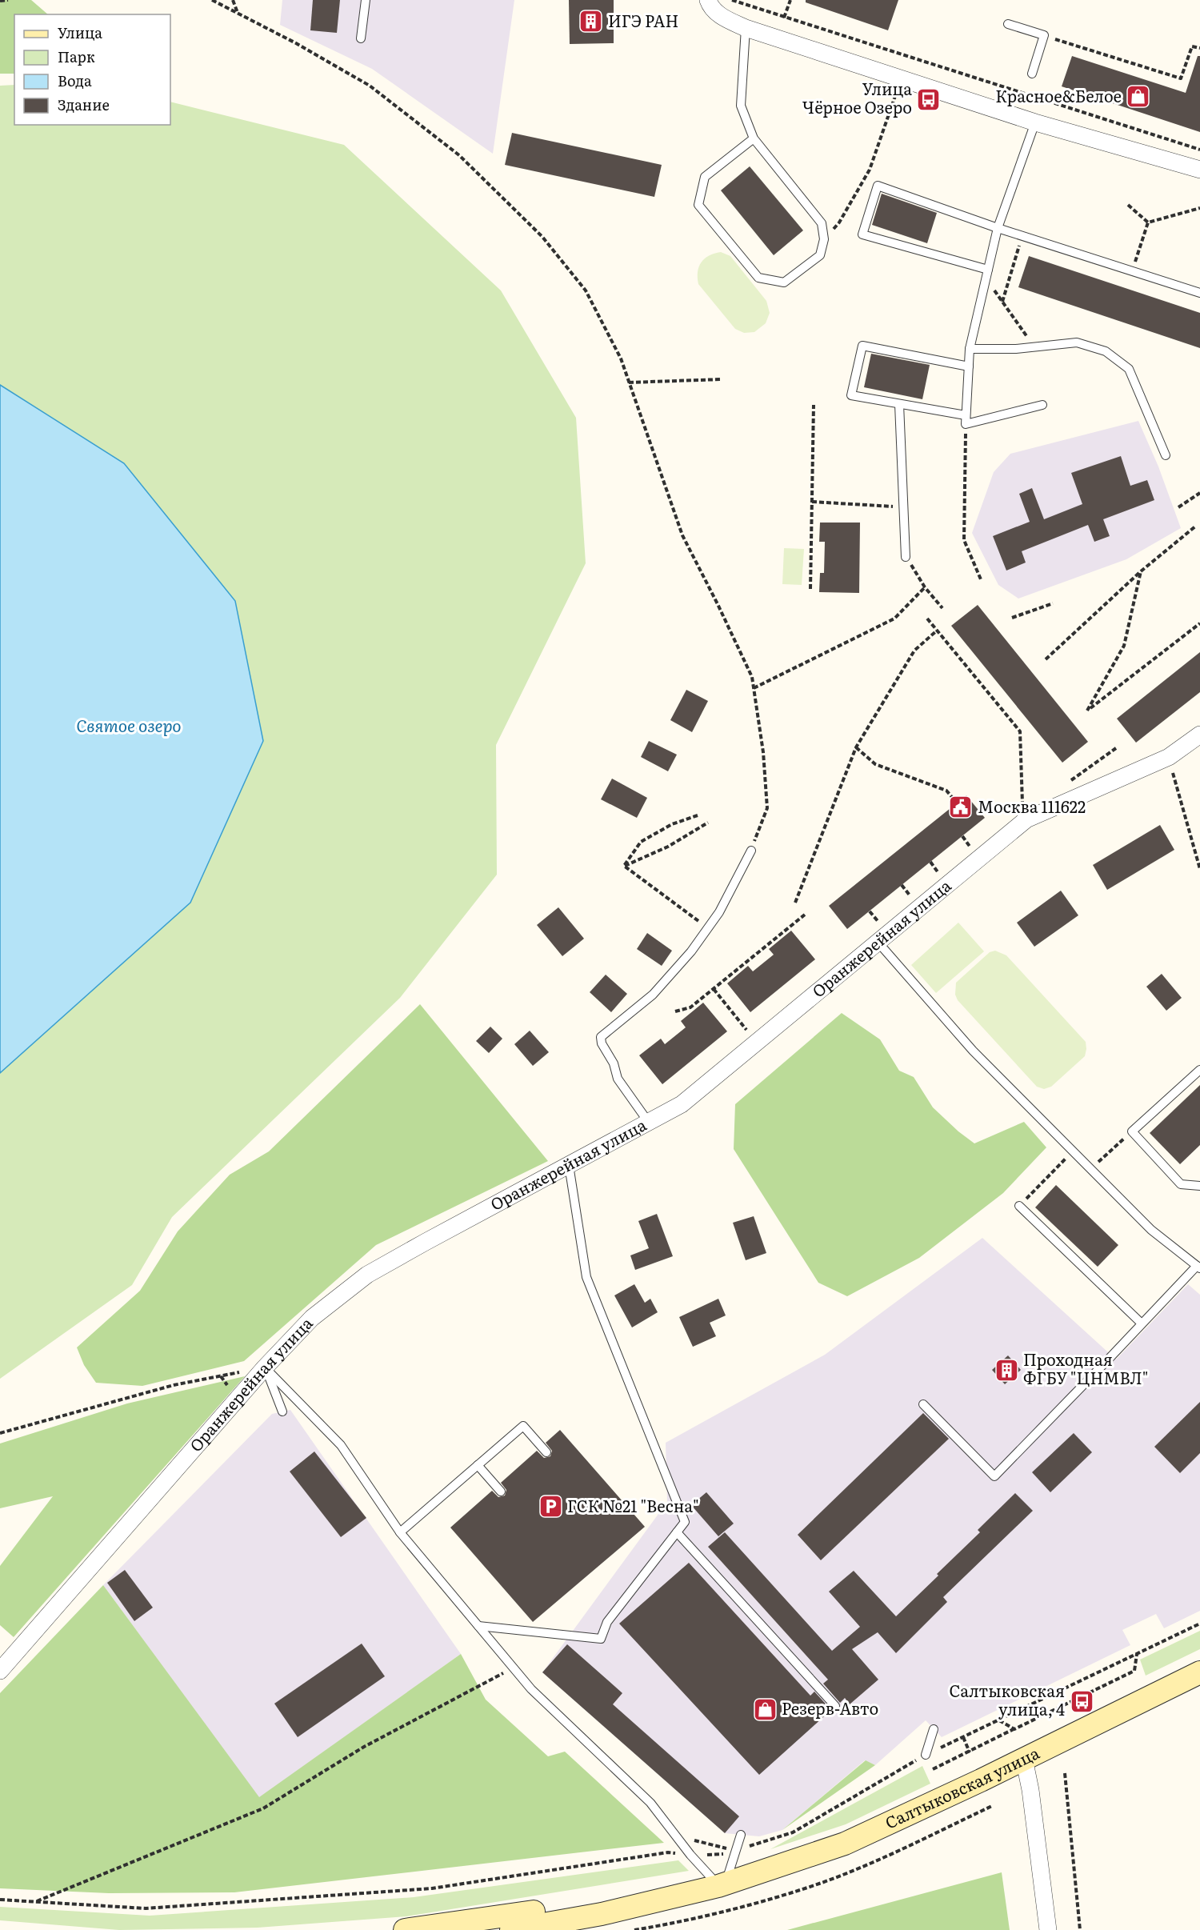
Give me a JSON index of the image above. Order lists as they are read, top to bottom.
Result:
{
  "streets": {
    "main road": ["Салтыковская улица"],
    "street": ["Оранжерейная улица"]
  },
  "water": ["Святое озеро"],
  "places": {
    "building": ["ИГЭ РАН", "Проходная ФГБУ \"ЦНМВЛ\""],
    "shop": ["Красное&Белое", "Резерв-Авто"],
    "bus stop": ["Улица Чёрное Озеро", "Салтыковская улица, 4"],
    "public building": ["Москва 111622"],
    "parking": ["ГСК №21 \"Весна\""]
  },
  "legend": [
    "Улица",
    "Парк",
    "Вода",
    "Здание"
  ]
}
